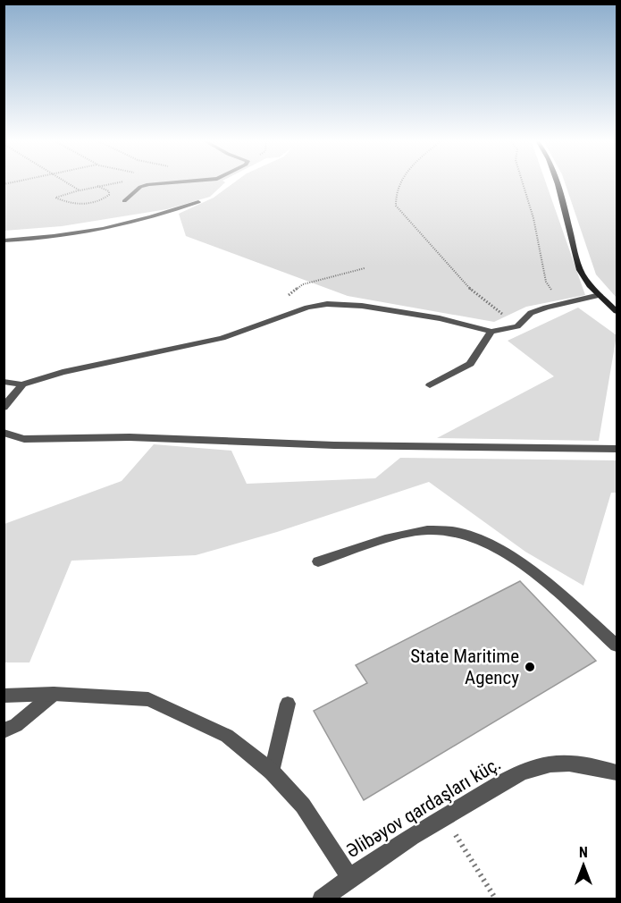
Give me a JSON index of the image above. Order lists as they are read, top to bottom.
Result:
{
  "streets": {
    "street": ["Əlibəyov qardaşları küç."]
  },
  "places": ["State Maritime Agency"],
  "north": "top"
}
